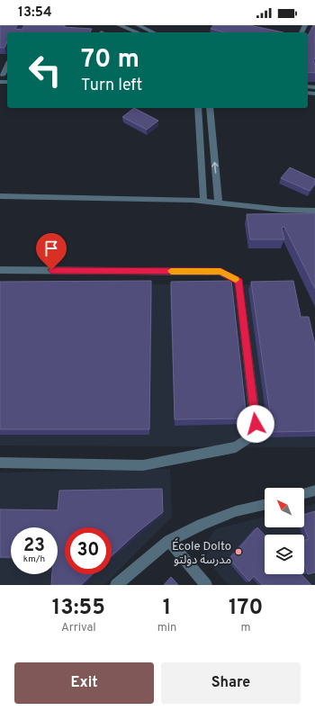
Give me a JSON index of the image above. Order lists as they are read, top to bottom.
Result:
{
  "places": ["École Dolto مدرسة دولتو"],
  "north": "top left",
  "page": {
    "status": "13:54",
    "turn": ["70 m", "Turn left"],
    "speed": "23 km/h",
    "limit": "30",
    "eta": [
      "13:55",
      "Arrival",
      "1",
      "min",
      "170",
      "m"
    ],
    "buttons": ["Exit", "Share"]
  }
}
